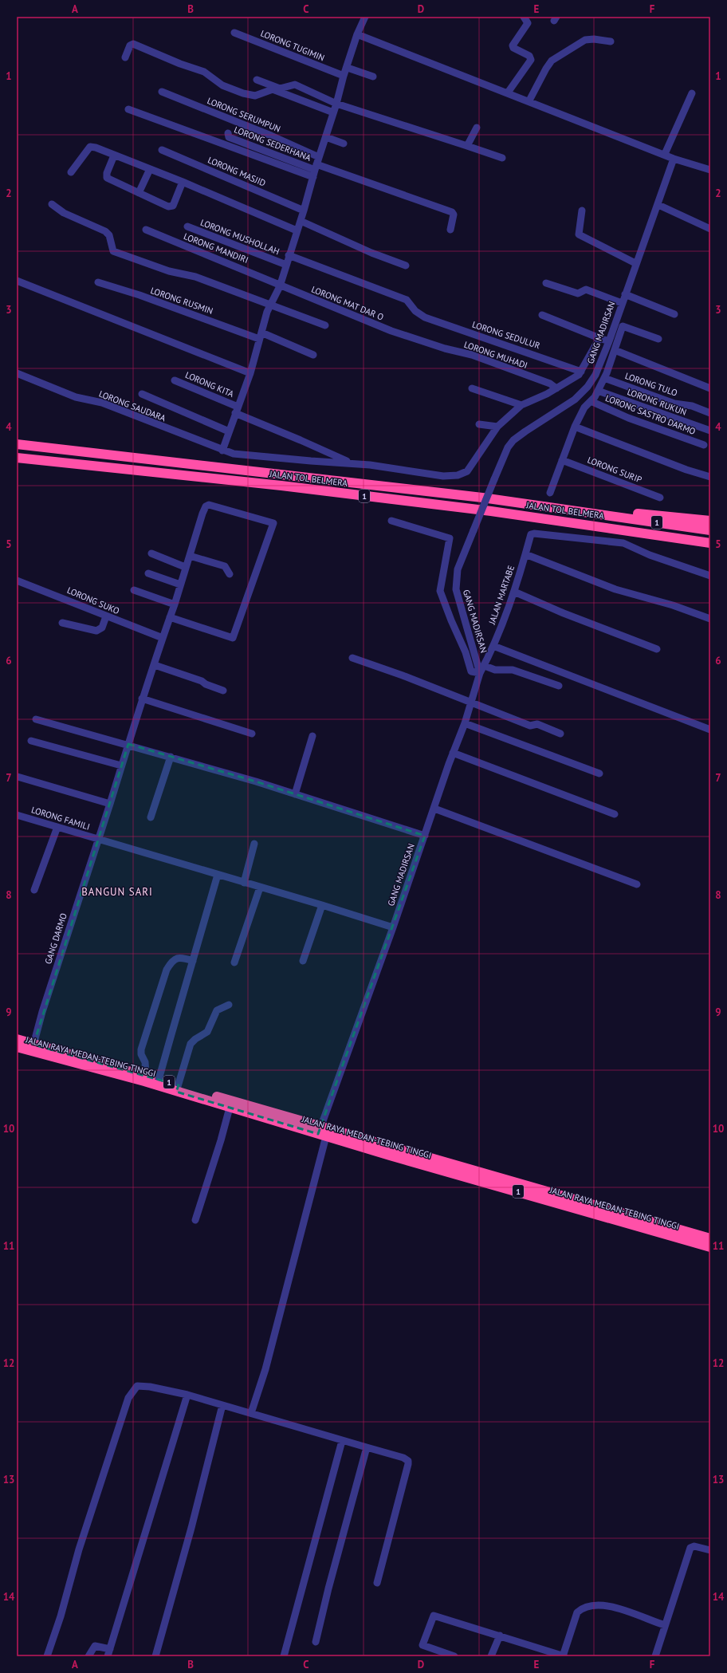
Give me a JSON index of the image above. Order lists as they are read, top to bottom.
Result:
{
  "streets": {
    "highway": ["JALAN TOL BELMERA", "1", "JALAN RAYA MEDAN-TEBING TINGGI"],
    "street": [
      "LORONG TUGIMIN",
      "LORONG SERUMPUN",
      "LORONG SEDERHANA",
      "LORONG MASJID",
      "LORONG MUSHOLLAH",
      "LORONG MANDIRI",
      "LORONG RUSMIN",
      "LORONG MAT DAR O",
      "GANG MADIRSAN",
      "LORONG SEDULUR",
      "LORONG MUHADI",
      "LORONG KITA",
      "LORONG TULO",
      "LORONG RUKUN",
      "LORONG SAUDARA",
      "LORONG SASTRO DARMO",
      "LORONG SURIP",
      "JALAN MARTABE",
      "LORONG SUKO",
      "LORONG FAMILI",
      "GANG DARMO"
    ]
  },
  "crossings": [
    ["LORONG MANDIRI", "LORONG MAT DAR O"],
    ["LORONG MAT DAR O", "LORONG MUHADI"],
    ["GANG MADIRSAN", "JALAN MARTABE"],
    ["GANG MADIRSAN", "LORONG FAMILI"],
    ["GANG MADIRSAN", "JALAN RAYA MEDAN-TEBING TINGGI"],
    ["LORONG KITA", "LORONG SAUDARA"],
    ["JALAN TOL BELMERA", "1"],
    ["LORONG SUKO", "GANG DARMO"],
    ["LORONG FAMILI", "GANG DARMO"],
    ["GANG DARMO", "JALAN RAYA MEDAN-TEBING TINGGI"]
  ],
  "districts": ["BANGUN SARI"],
  "grid": {
    "columns": [
      "A",
      "B",
      "C",
      "D",
      "E",
      "F"
    ],
    "rows": [
      "1",
      "2",
      "3",
      "4",
      "5",
      "6",
      "7",
      "8",
      "9",
      "10",
      "11",
      "12",
      "13",
      "14"
    ]
  }
}
